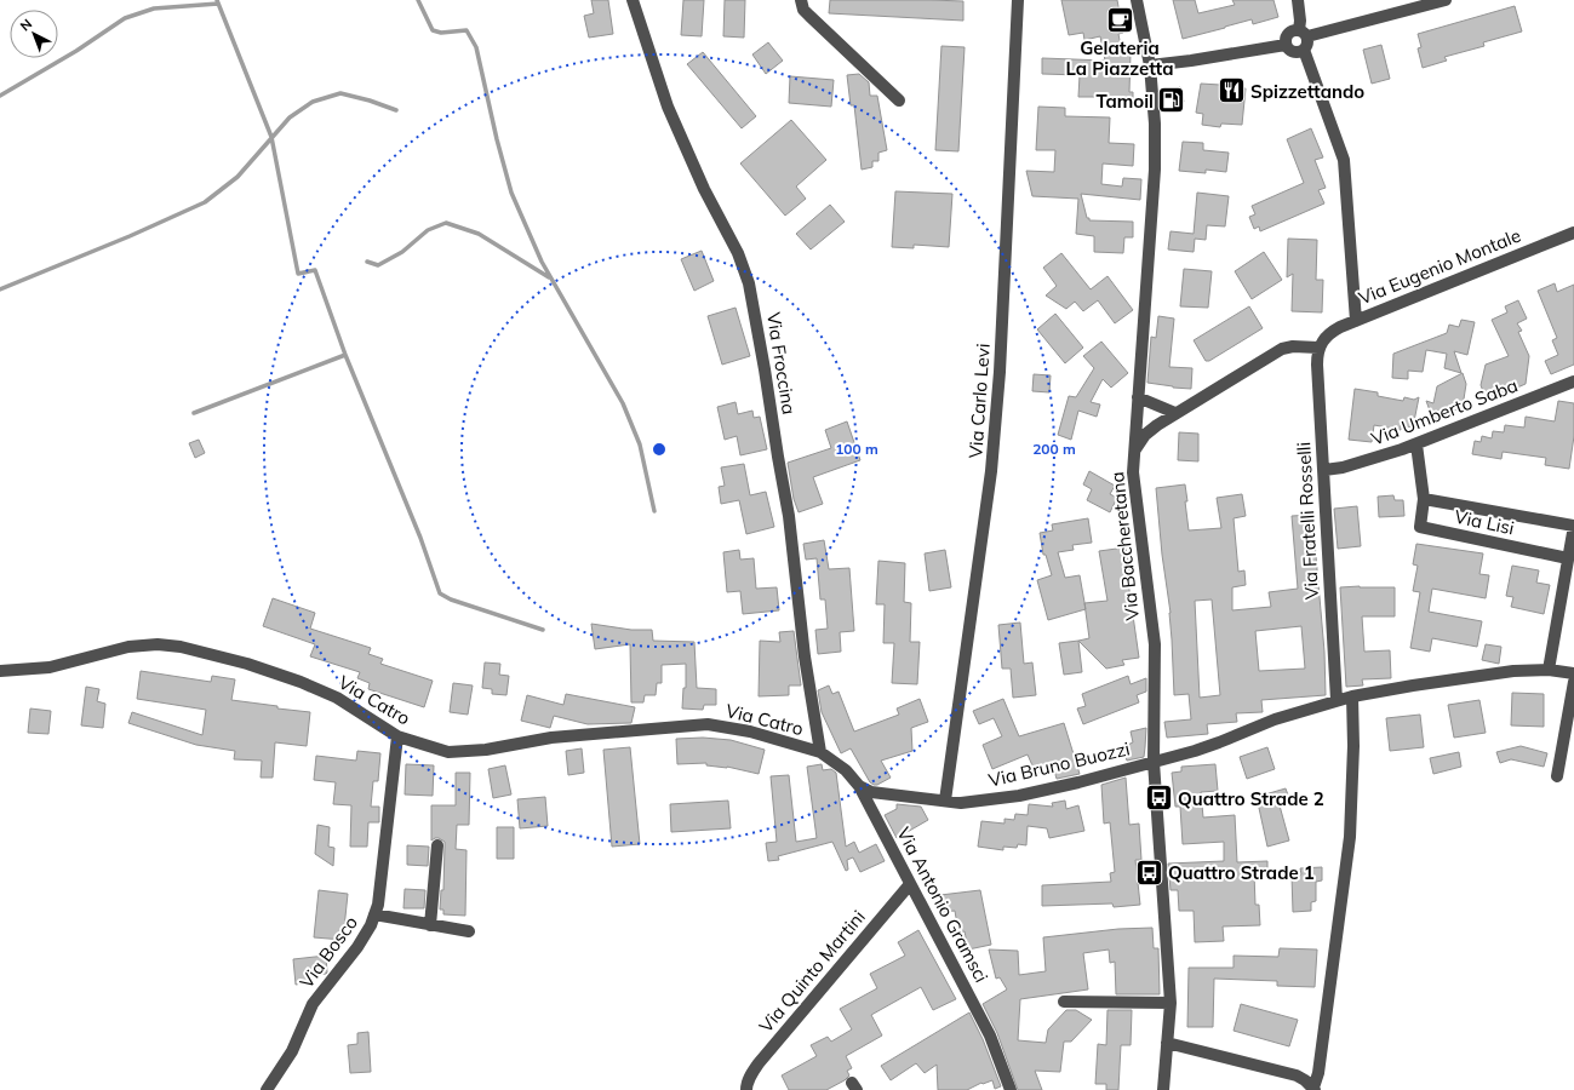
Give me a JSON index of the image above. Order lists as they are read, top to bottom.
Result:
{
  "streets": {
    "street": [
      "Via Eugenio Montale",
      "Via Froccina",
      "Via Carlo Levi",
      "Via Umberto Saba",
      "Via Fratelli Rosselli",
      "Via Lisi",
      "Via Baccheretana",
      "Via Catro",
      "Via Bruno Buozzi",
      "Via Antonio Gramsci",
      "Via Bosco",
      "Via Quinto Martini"
    ]
  },
  "crossings": [
    ["Via Eugenio Montale", "Via Fratelli Rosselli"],
    ["Via Froccina", "Via Catro"],
    ["Via Froccina", "Via Antonio Gramsci"],
    ["Via Carlo Levi", "Via Bruno Buozzi"],
    ["Via Umberto Saba", "Via Fratelli Rosselli"],
    ["Via Umberto Saba", "Via Lisi"],
    ["Via Fratelli Rosselli", "Via Bruno Buozzi"],
    ["Via Baccheretana", "Via Bruno Buozzi"],
    ["Via Catro", "Via Antonio Gramsci"],
    ["Via Catro", "Via Bosco"],
    ["Via Bruno Buozzi", "Via Antonio Gramsci"],
    ["Via Antonio Gramsci", "Via Quinto Martini"]
  ],
  "places": {
    "cafe": ["Gelateria La Piazzetta"],
    "restaurant": ["Spizzettando"],
    "fuel station": ["Tamoil"],
    "bus stop": ["Quattro Strade 2", "Quattro Strade 1"]
  },
  "north": "top left",
  "rings": ["100 m", "200 m"]
}
